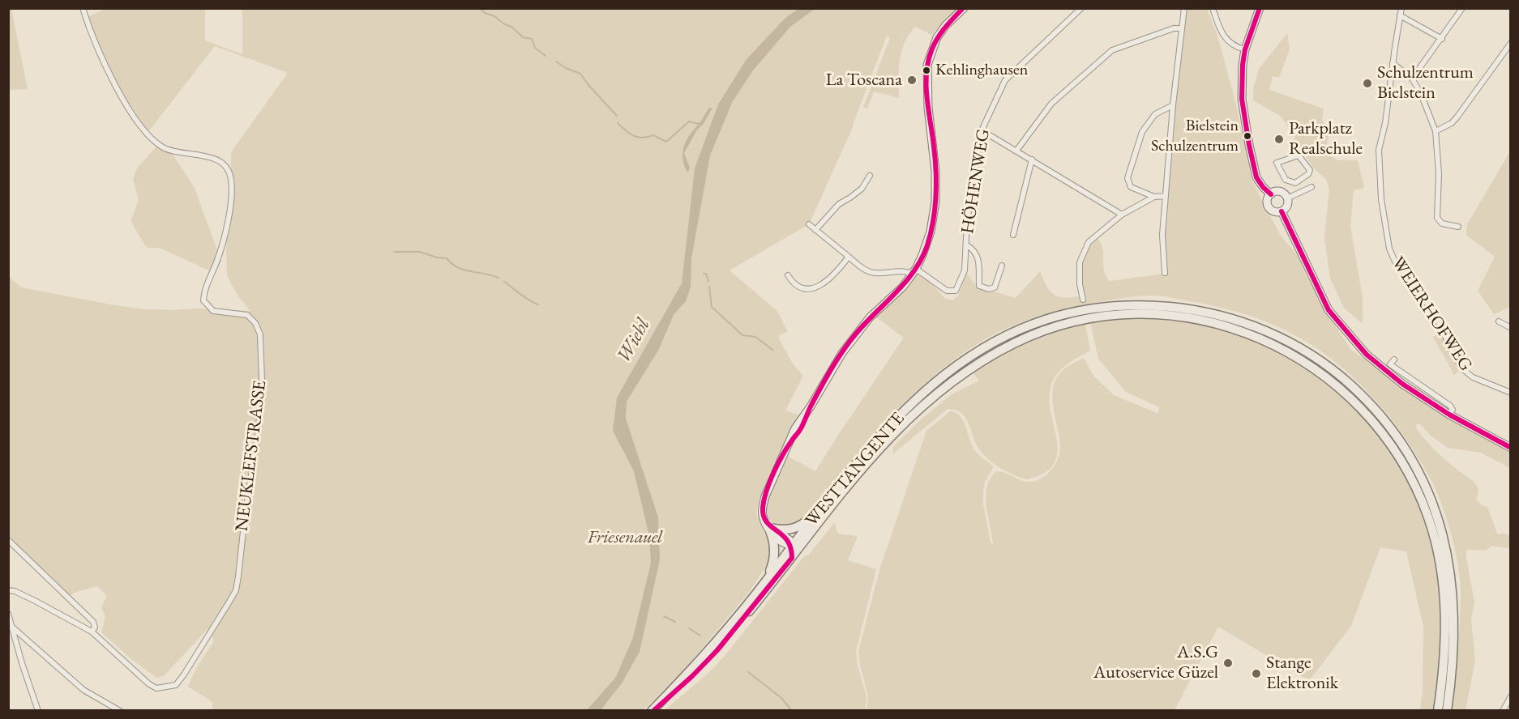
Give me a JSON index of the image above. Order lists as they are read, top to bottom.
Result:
{
  "streets": {
    "main road": ["WESTTANGENTE"],
    "street": ["HÖHENWEG", "WEIERHOFWEG", "NEUKLEFSTRASSE"]
  },
  "water": ["Wiehl"],
  "parks": ["Friesenauel"],
  "places": [
    "Kehlinghausen",
    "La Toscana",
    "Schulzentrum Bielstein",
    "Bielstein Schulzentrum",
    "Parkplatz Realschule",
    "A.S.G Autoservice Güzel",
    "Stange Elektronik"
  ]
}
